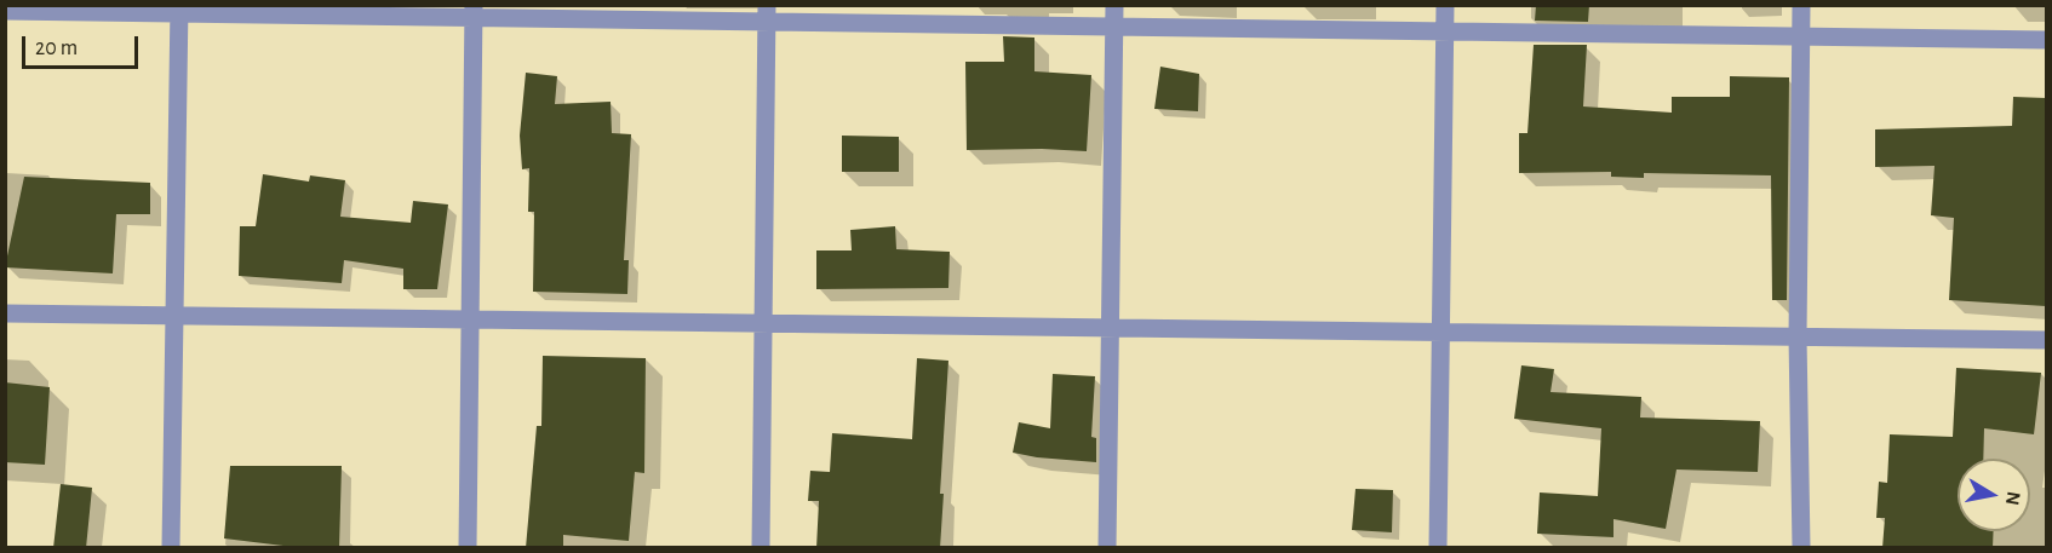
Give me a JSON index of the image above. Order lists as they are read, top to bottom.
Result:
{
  "scale_bar": "20 m",
  "north": "right"
}
